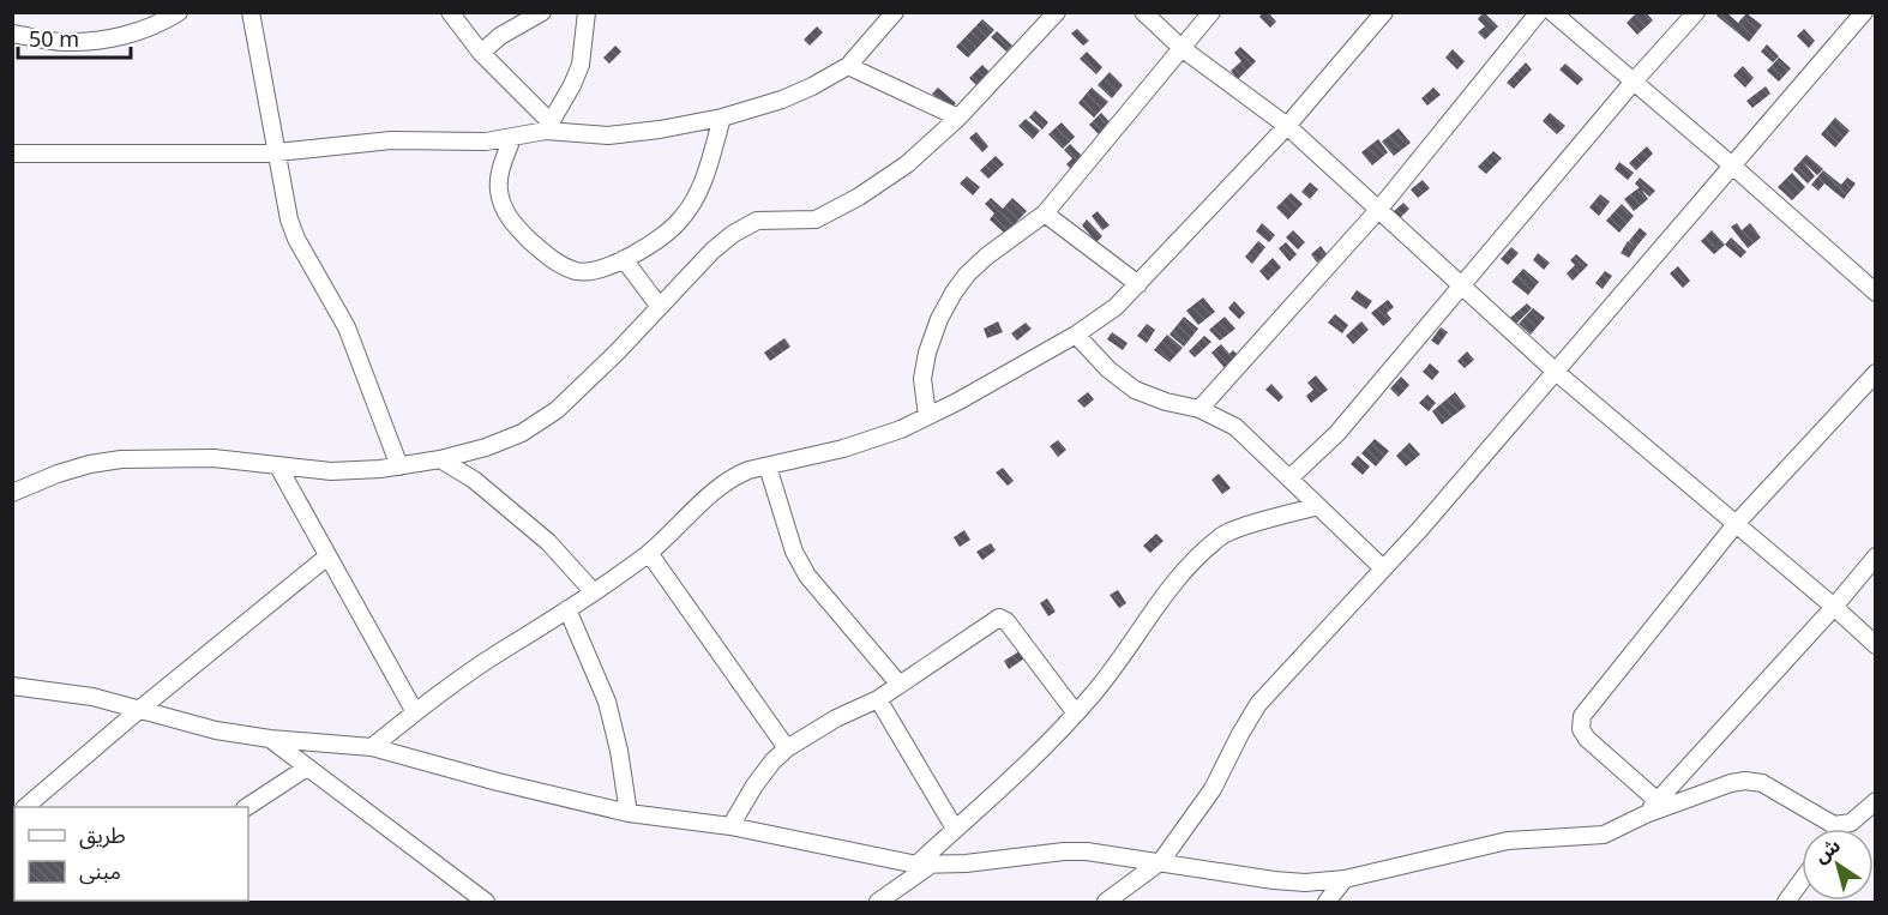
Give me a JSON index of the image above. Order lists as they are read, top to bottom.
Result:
{
  "legend": ["طريق", "مبنى"],
  "scale_bar": "50 m",
  "north": "top left"
}
